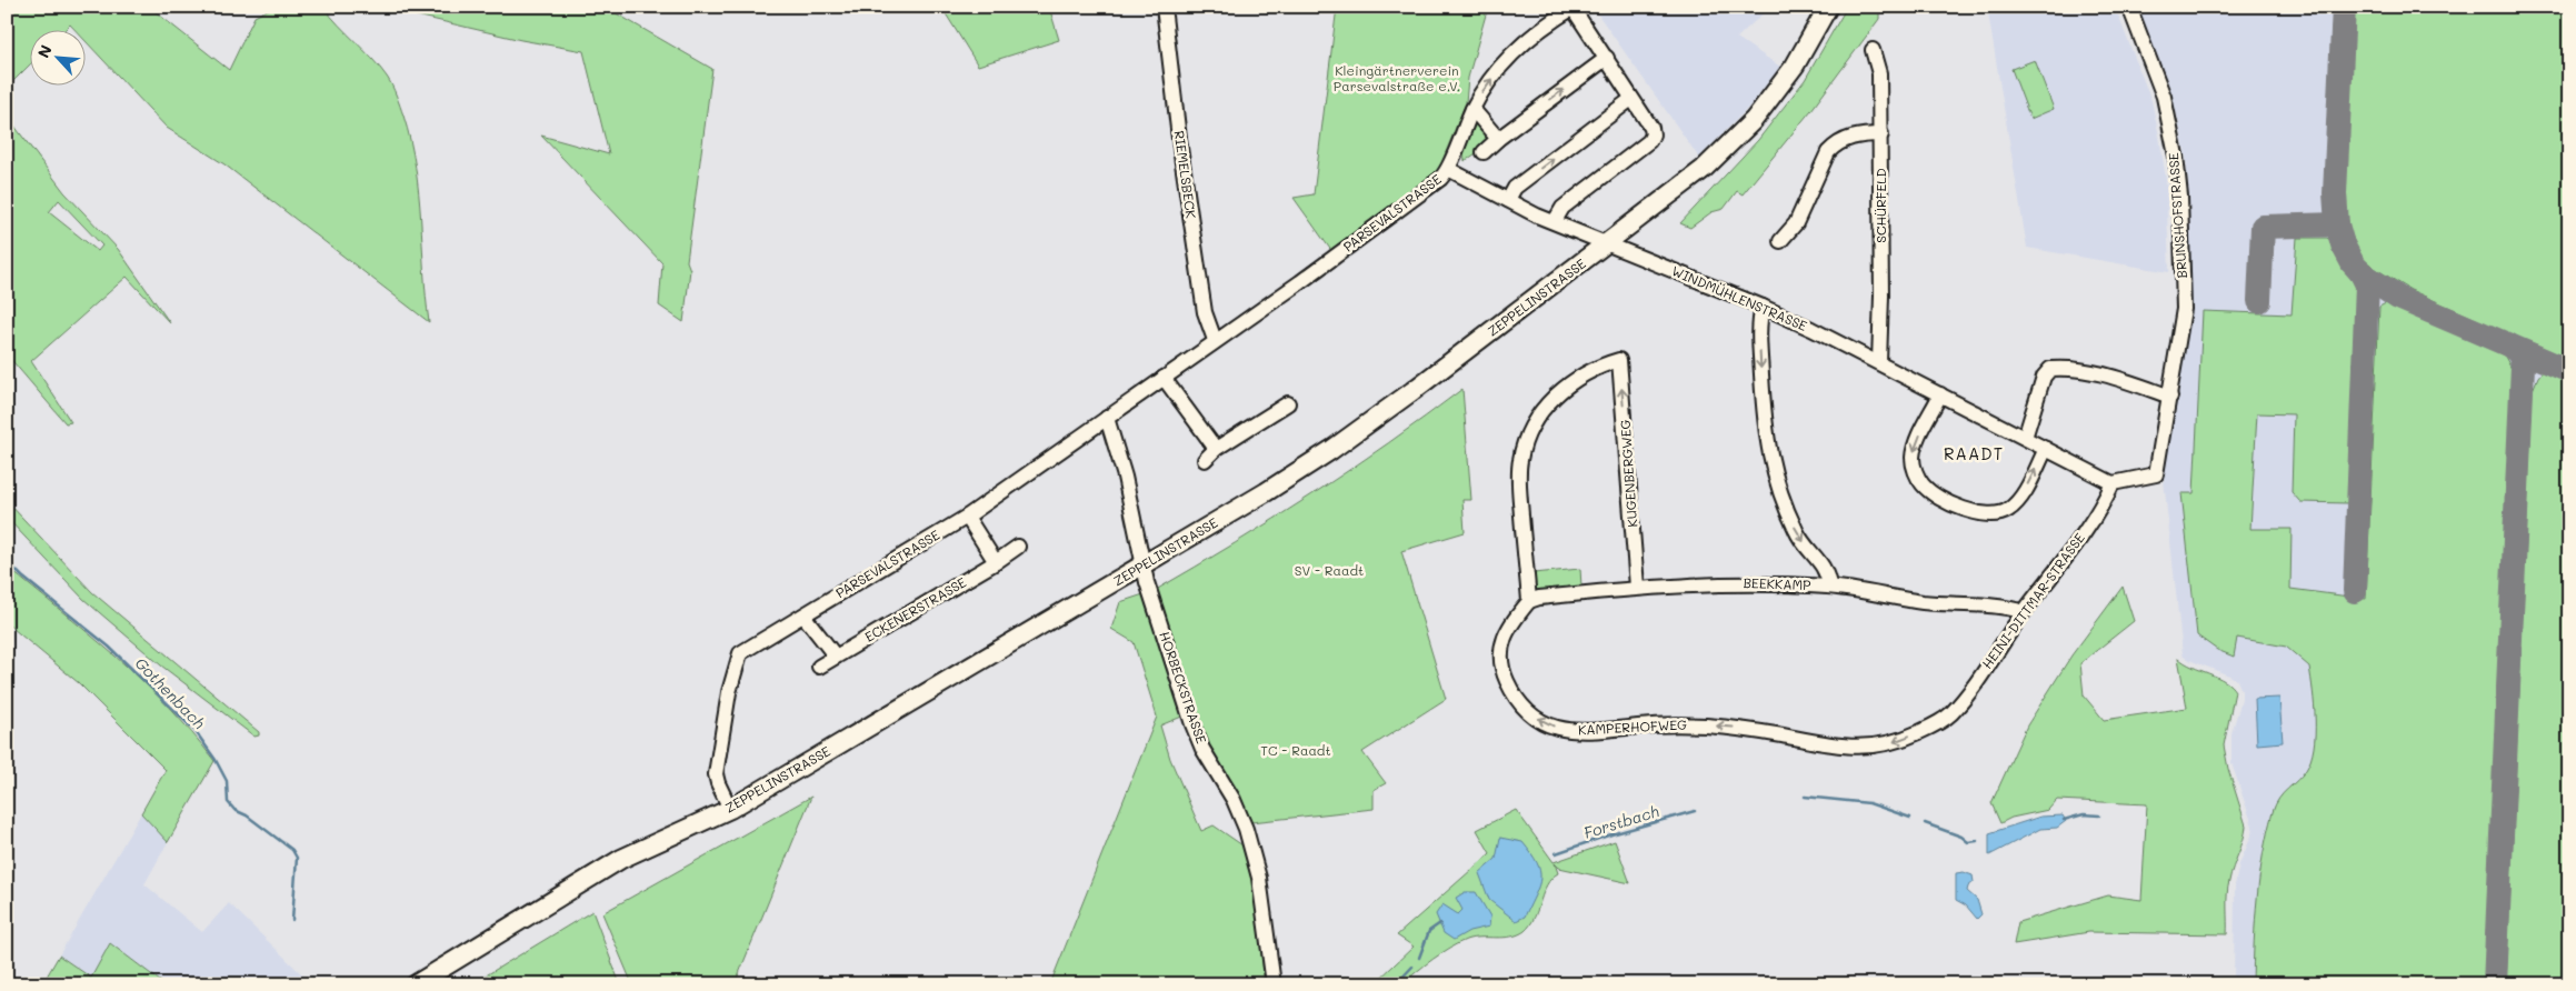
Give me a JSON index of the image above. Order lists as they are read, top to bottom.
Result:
{
  "streets": {
    "main road": ["ZEPPELINSTRASSE"],
    "street": [
      "RIEMELSBECK",
      "SCHÜRFELD",
      "PARSEVALSTRASSE",
      "BRUNSHOFSTRASSE",
      "WINDMÜHLENSTRASSE",
      "KUGENBERGWEG",
      "BEEKKAMP",
      "HEINI-DITTMAR-STRASSE",
      "ECKENERSTRASSE",
      "HORBECKSTRASSE",
      "KAMPERHOFWEG"
    ]
  },
  "crossings": [
    ["RIEMELSBECK", "PARSEVALSTRASSE"],
    ["SCHÜRFELD", "WINDMÜHLENSTRASSE"],
    ["PARSEVALSTRASSE", "ZEPPELINSTRASSE"],
    ["PARSEVALSTRASSE", "WINDMÜHLENSTRASSE"],
    ["PARSEVALSTRASSE", "HORBECKSTRASSE"],
    ["BRUNSHOFSTRASSE", "WINDMÜHLENSTRASSE"],
    ["BRUNSHOFSTRASSE", "HEINI-DITTMAR-STRASSE"],
    ["ZEPPELINSTRASSE", "WINDMÜHLENSTRASSE"],
    ["ZEPPELINSTRASSE", "HORBECKSTRASSE"],
    ["WINDMÜHLENSTRASSE", "HEINI-DITTMAR-STRASSE"],
    ["KUGENBERGWEG", "BEEKKAMP"],
    ["KUGENBERGWEG", "KAMPERHOFWEG"],
    ["BEEKKAMP", "HEINI-DITTMAR-STRASSE"],
    ["BEEKKAMP", "KAMPERHOFWEG"],
    ["HEINI-DITTMAR-STRASSE", "KAMPERHOFWEG"]
  ],
  "districts": ["RAADT"],
  "water": ["Gothenbach", "Forstbach"],
  "parks": ["Kleingärtnerverein Parsevalstraße e.V.", "SV - Raadt", "TC - Raadt"],
  "north": "top left"
}
